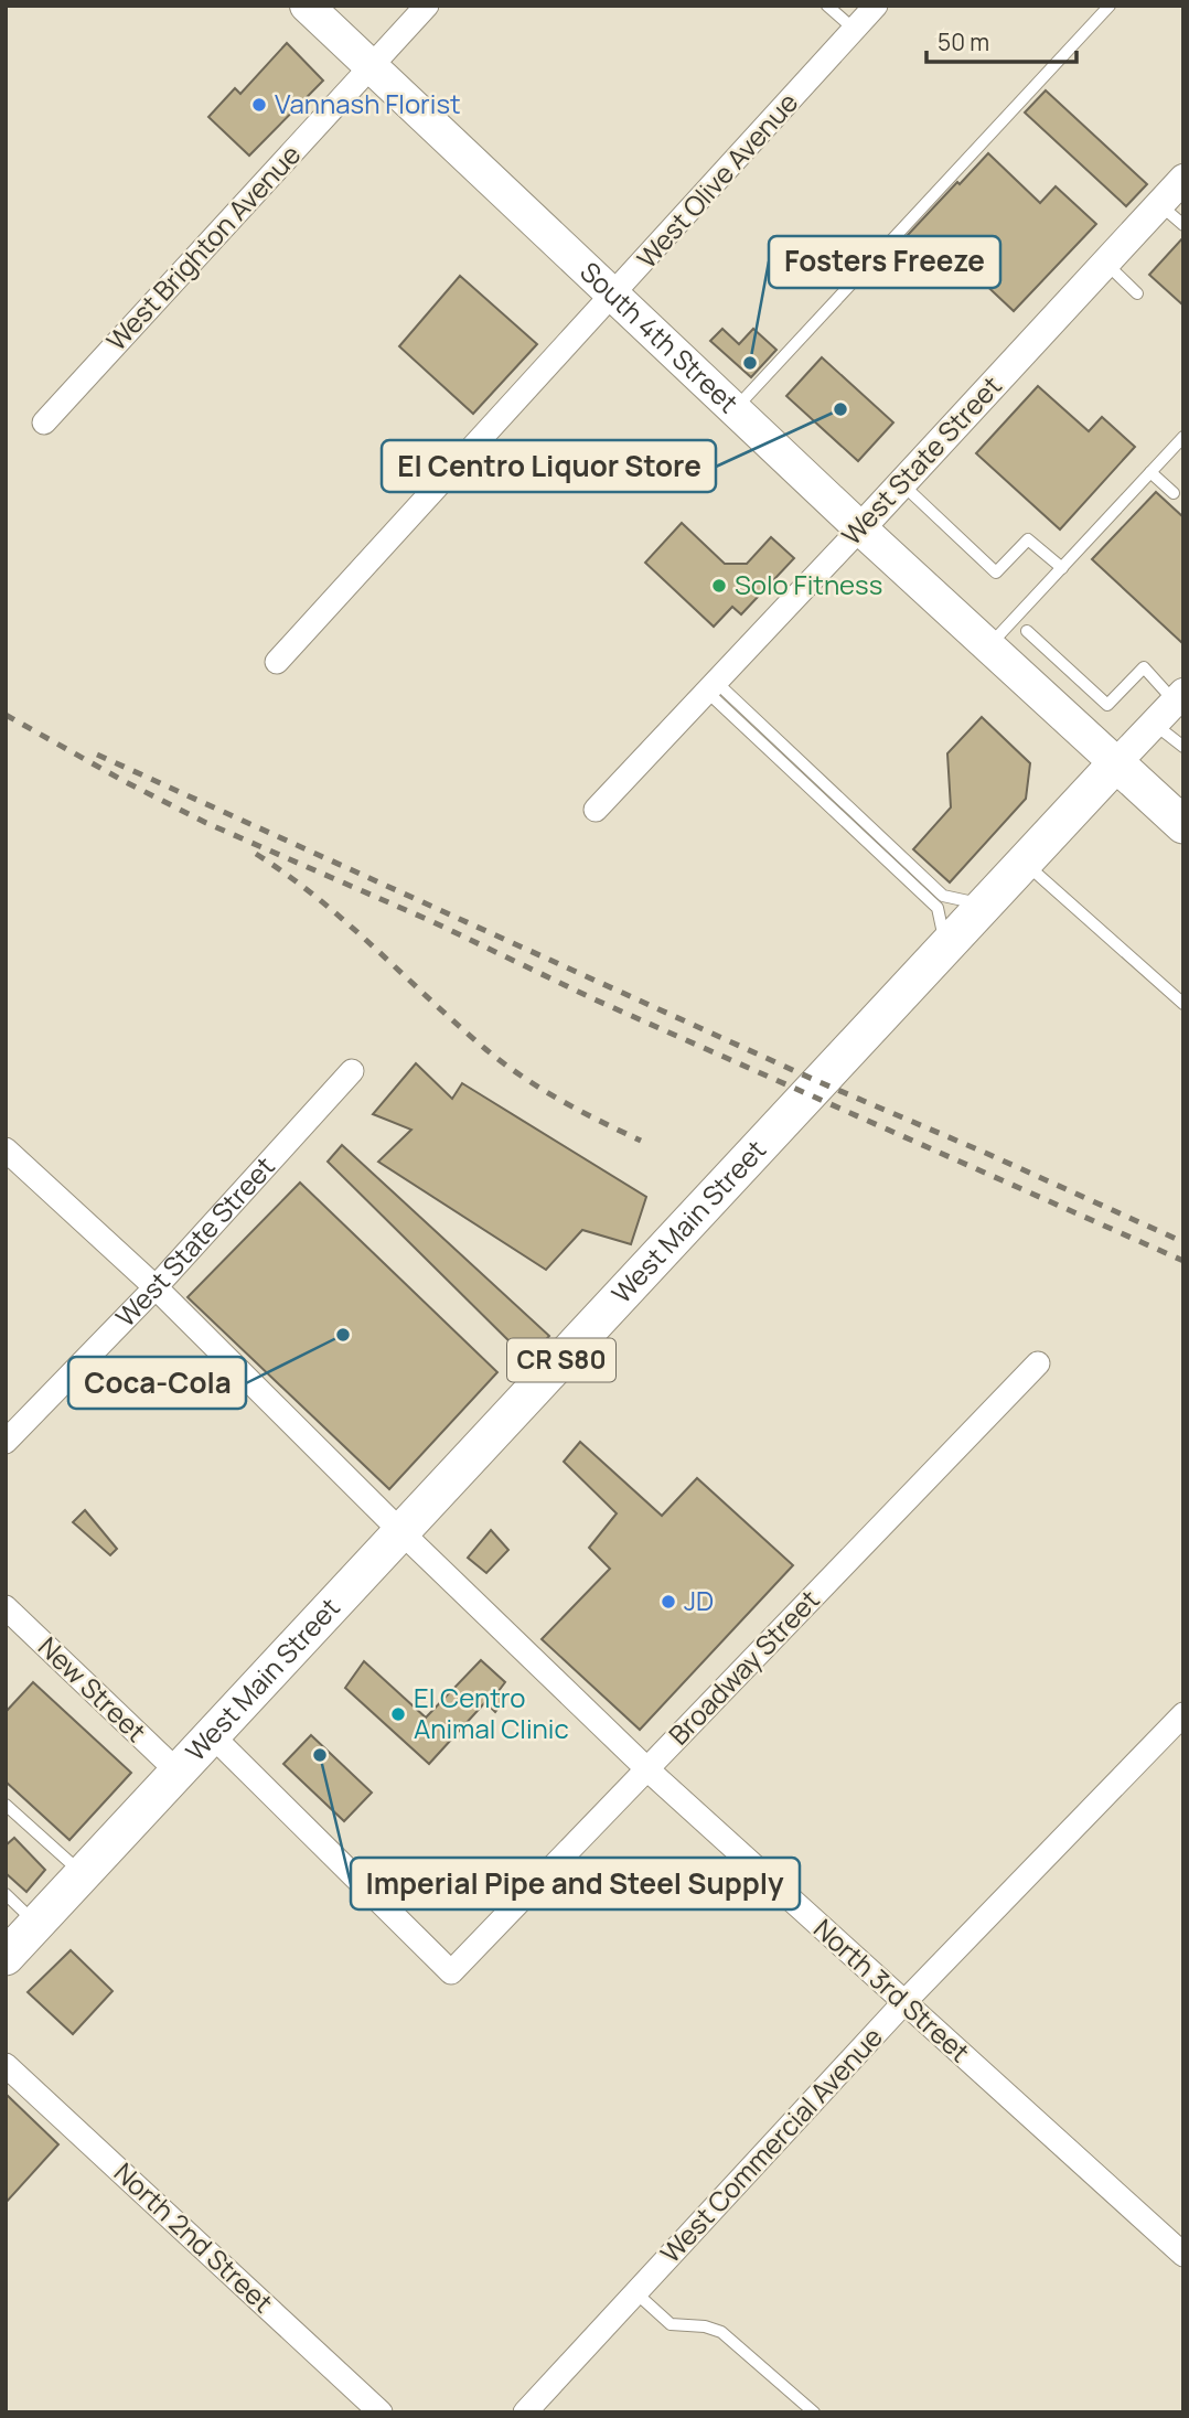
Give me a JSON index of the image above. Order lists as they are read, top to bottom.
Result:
{
  "streets": {
    "main road": ["South 4th Street", "West Main Street", "CR S80"],
    "street": [
      "West Olive Avenue",
      "West Brighton Avenue",
      "West State Street",
      "Broadway Street",
      "New Street",
      "North 3rd Street",
      "West Commercial Avenue",
      "North 2nd Street"
    ]
  },
  "crossings": [
    ["West Olive Avenue", "South 4th Street"],
    ["West Brighton Avenue", "South 4th Street"],
    ["South 4th Street", "West State Street"],
    ["South 4th Street", "West Main Street"],
    ["West State Street", "North 3rd Street"],
    ["West Main Street", "Broadway Street"],
    ["West Main Street", "New Street"],
    ["West Main Street", "North 3rd Street"],
    ["Broadway Street", "North 3rd Street"],
    ["North 3rd Street", "West Commercial Avenue"]
  ],
  "places": [
    "Vannash Florist",
    "Fosters Freeze",
    "El Centro Liquor Store",
    "Solo Fitness",
    "Coca-Cola",
    "JD",
    "El Centro Animal Clinic",
    "Imperial Pipe and Steel Supply"
  ],
  "scale_bar": "50 m"
}
